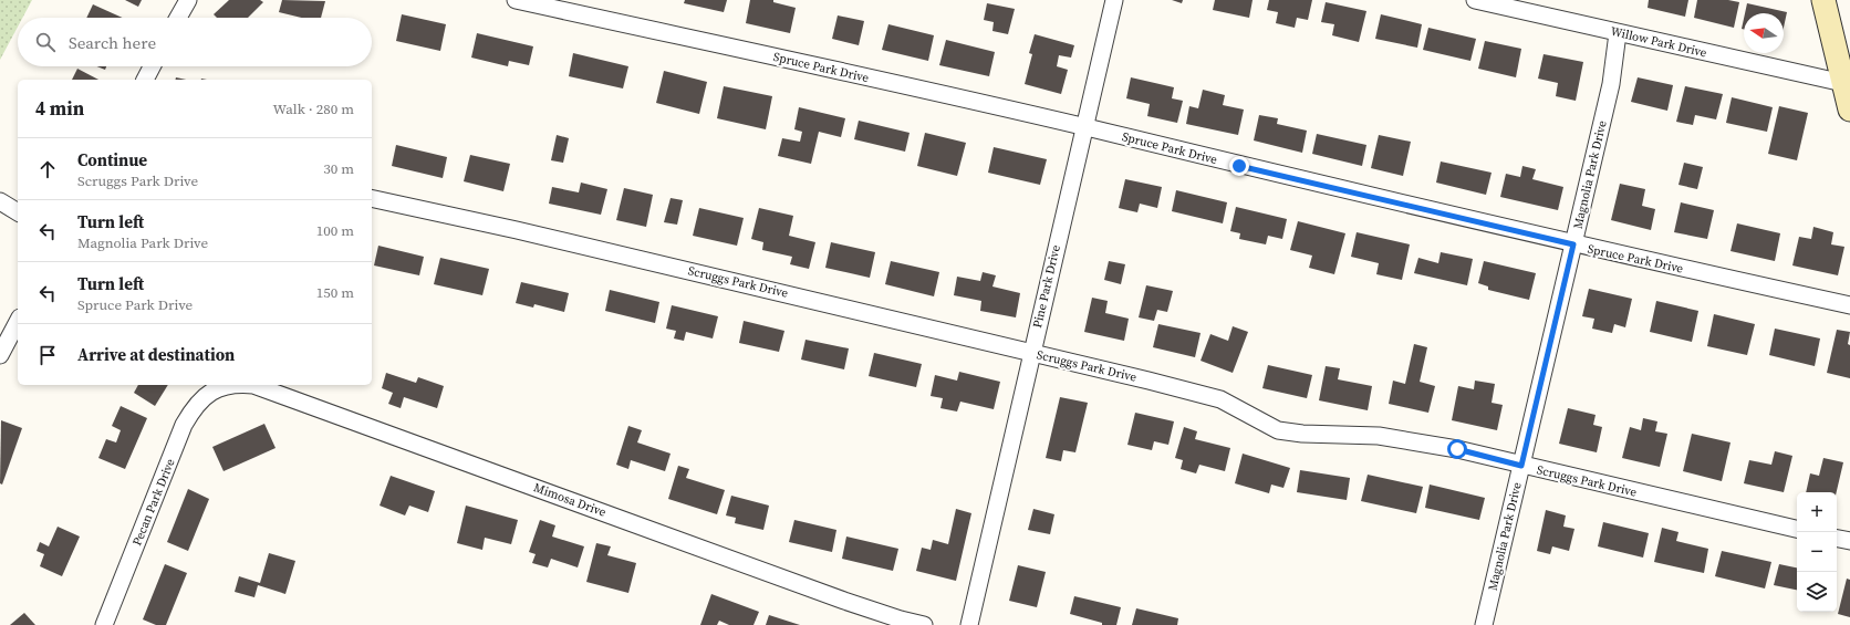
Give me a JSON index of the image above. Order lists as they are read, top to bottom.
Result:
{
  "streets": {
    "street": [
      "Willow Park Drive",
      "Spruce Park Drive",
      "Magnolia Park Drive",
      "Scruggs Park Drive",
      "Pine Park Drive",
      "Mimosa Drive",
      "Pecan Park Drive"
    ]
  },
  "crossings": [
    ["Willow Park Drive", "Magnolia Park Drive"],
    ["Spruce Park Drive", "Magnolia Park Drive"],
    ["Spruce Park Drive", "Pine Park Drive"],
    ["Magnolia Park Drive", "Scruggs Park Drive"],
    ["Scruggs Park Drive", "Pine Park Drive"],
    ["Mimosa Drive", "Pecan Park Drive"]
  ],
  "north": "left",
  "page": {
    "search": "Search here",
    "heading": ["4 min", "Walk · 280 m"],
    "list": [
      ["Continue", "Scruggs Park Drive", "30 m"],
      ["Turn left", "Magnolia Park Drive", "100 m"],
      ["Turn left", "Spruce Park Drive", "150 m"],
      "Arrive at destination"
    ],
    "map_buttons": ["+", "−"]
  }
}
